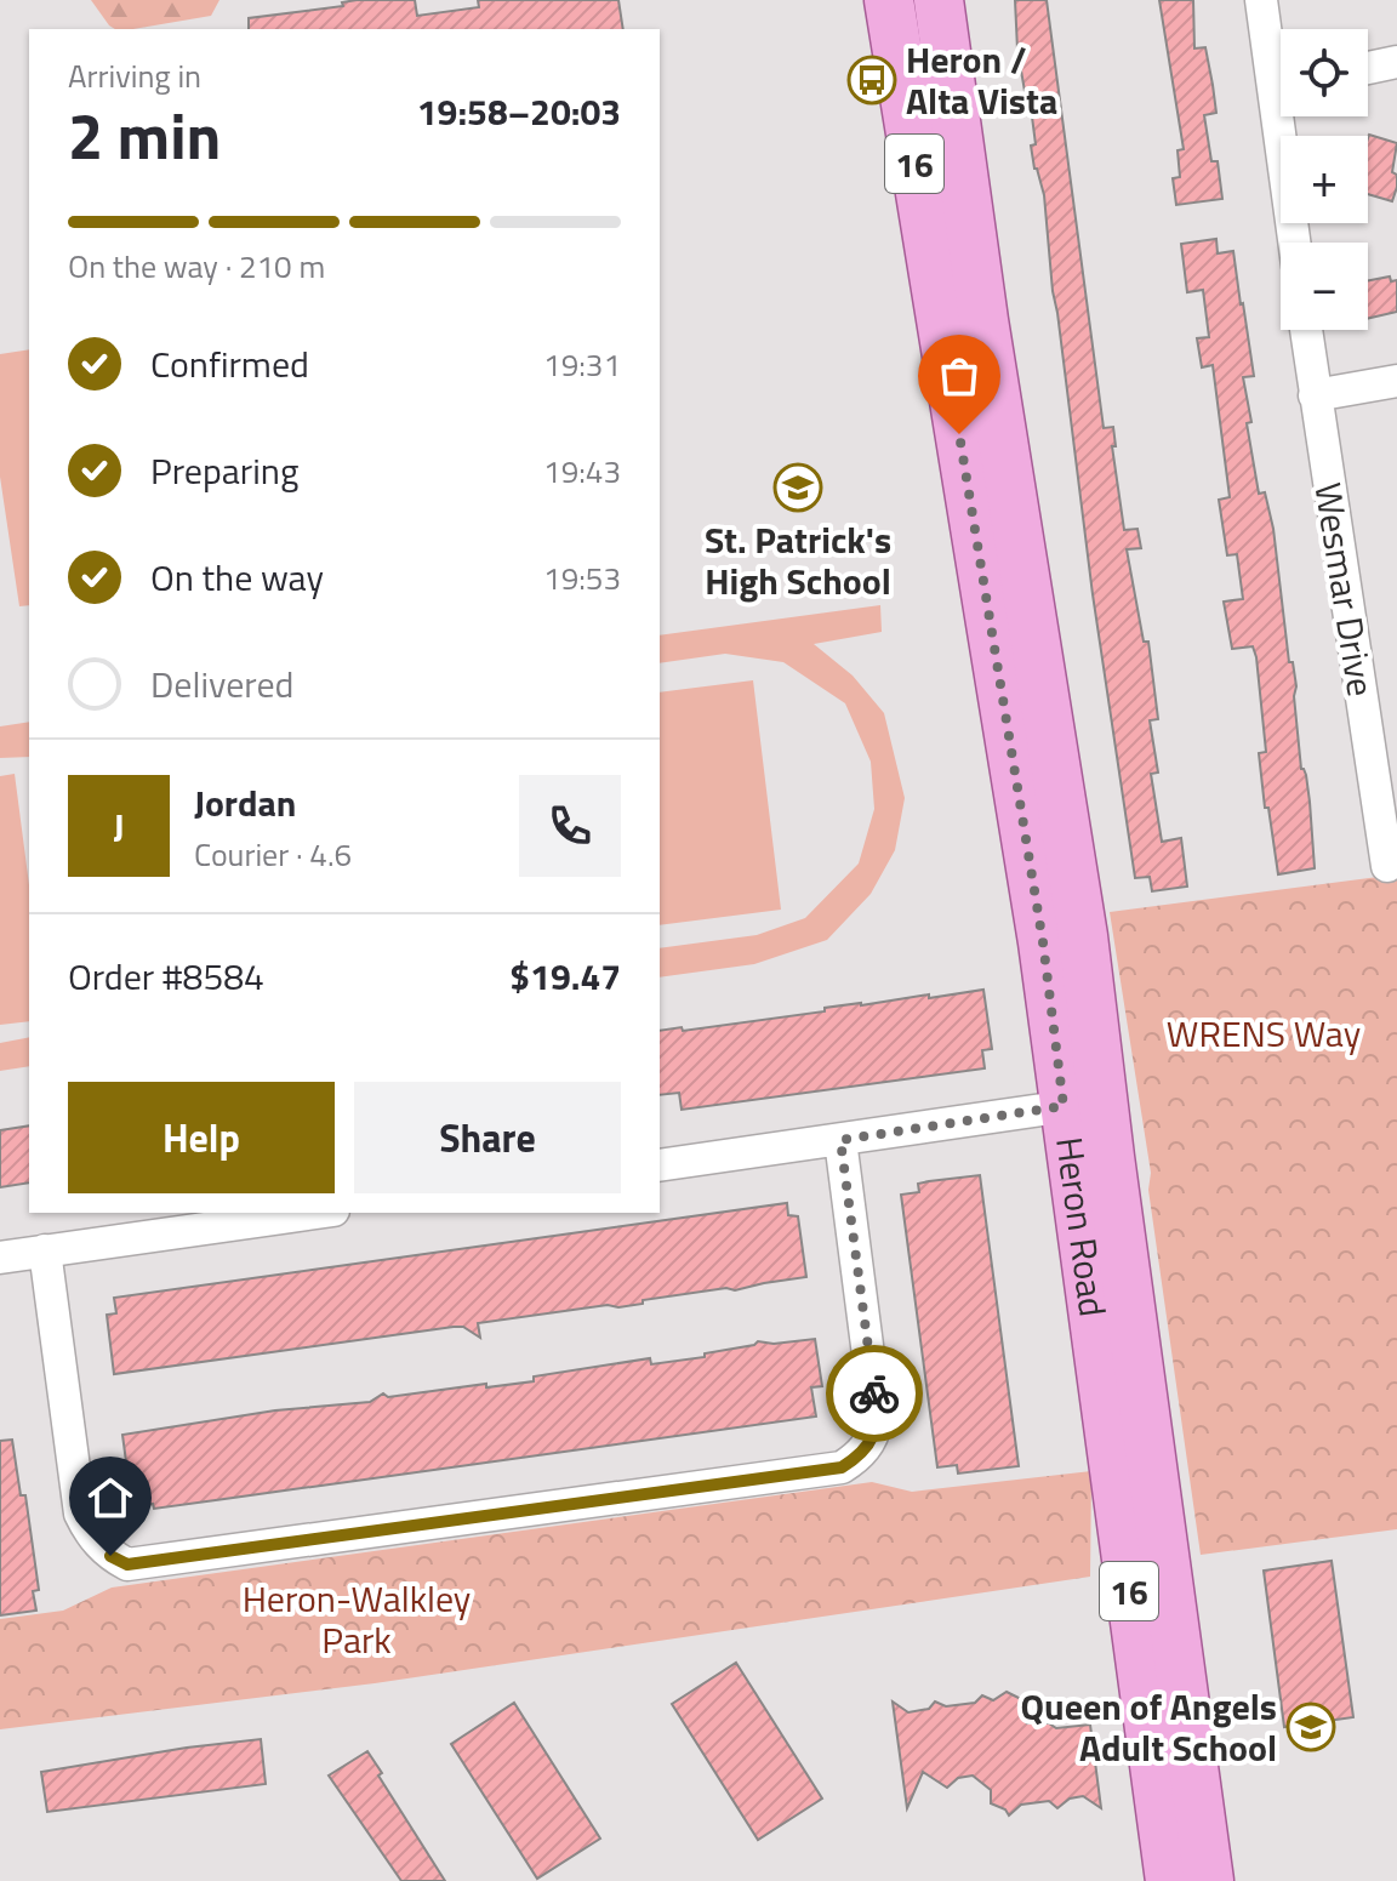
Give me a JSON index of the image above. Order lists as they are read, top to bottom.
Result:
{
  "streets": {
    "main road": ["16", "Heron Road"],
    "street": ["Wesmar Drive"]
  },
  "parks": ["WRENS Way", "Heron-Walkley Park"],
  "places": {
    "bus stop": ["Heron / Alta Vista"],
    "school or university": ["St. Patrick's High School", "Queen of Angels Adult School"]
  },
  "page": {
    "map_buttons": ["+", "−"],
    "heading": ["2 min", "Arriving in", "19:58–20:03"],
    "panel": [
      "Jordan",
      "Courier · 4.6",
      "Order #8584",
      "$19.47"
    ],
    "bar": "On the way · 210 m",
    "list": [
      ["Confirmed", "19:31"],
      ["Preparing", "19:43"],
      ["On the way", "19:53"],
      "Delivered"
    ],
    "round": "J",
    "buttons": ["Help", "Share"]
  }
}
